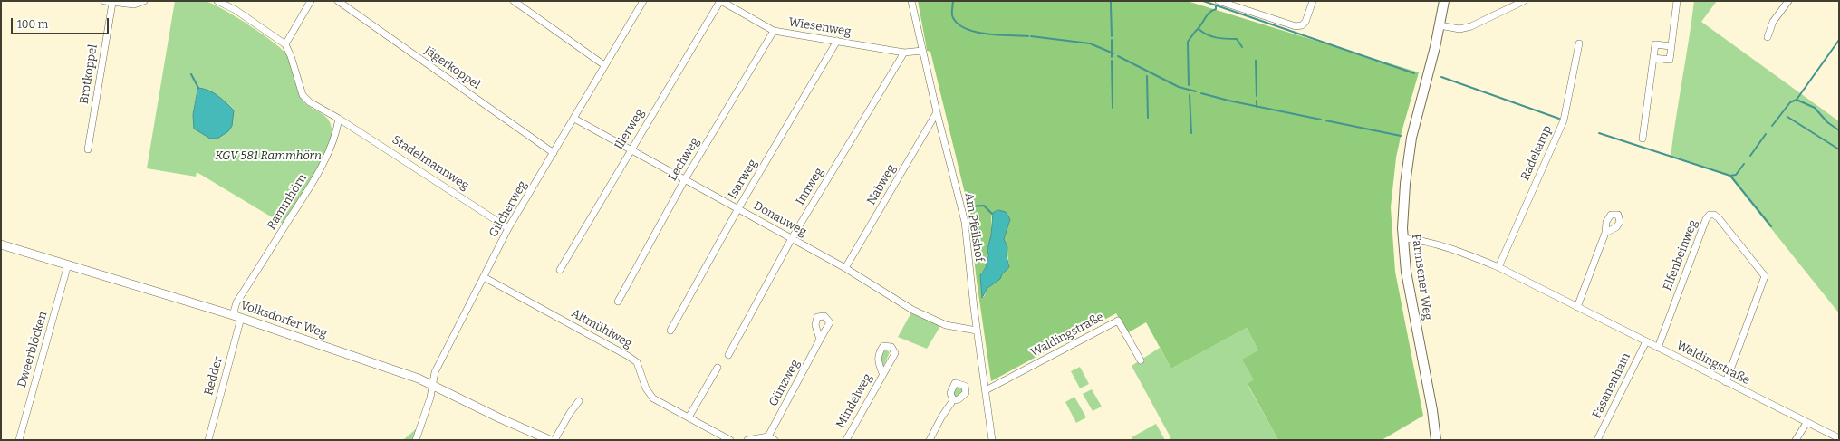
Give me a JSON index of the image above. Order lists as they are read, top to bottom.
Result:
{
  "streets": {
    "main road": ["Farmsener Weg"],
    "street": [
      "Wiesenweg",
      "Jägerkoppel",
      "Brotkoppel",
      "Illerweg",
      "Radekamp",
      "Lechweg",
      "Stadelmannweg",
      "Isarweg",
      "Nabweg",
      "Innweg",
      "Rammhörn",
      "Gilcherweg",
      "Donauweg",
      "Am Pfeilshof",
      "Elfenbeinweg",
      "Volksdorfer Weg",
      "Altmühlweg",
      "Waldingstraße",
      "Dweerblöcken",
      "Redder",
      "Günzweg",
      "Fasanenhain",
      "Mindelweg"
    ]
  },
  "crossings": [
    ["Wiesenweg", "Illerweg"],
    ["Wiesenweg", "Lechweg"],
    ["Wiesenweg", "Isarweg"],
    ["Wiesenweg", "Innweg"],
    ["Wiesenweg", "Am Pfeilshof"],
    ["Jägerkoppel", "Gilcherweg"],
    ["Illerweg", "Donauweg"],
    ["Radekamp", "Waldingstraße"],
    ["Lechweg", "Donauweg"],
    ["Stadelmannweg", "Rammhörn"],
    ["Stadelmannweg", "Gilcherweg"],
    ["Isarweg", "Donauweg"],
    ["Nabweg", "Donauweg"],
    ["Nabweg", "Am Pfeilshof"],
    ["Innweg", "Donauweg"],
    ["Rammhörn", "Volksdorfer Weg"],
    ["Gilcherweg", "Donauweg"],
    ["Gilcherweg", "Volksdorfer Weg"],
    ["Gilcherweg", "Altmühlweg"],
    ["Donauweg", "Am Pfeilshof"],
    ["Am Pfeilshof", "Waldingstraße"],
    ["Elfenbeinweg", "Waldingstraße"],
    ["Farmsener Weg", "Waldingstraße"],
    ["Volksdorfer Weg", "Dweerblöcken"],
    ["Volksdorfer Weg", "Redder"],
    ["Waldingstraße", "Fasanenhain"]
  ],
  "parks": ["KGV 581 Rammhörn"],
  "scale_bar": "100 m"
}
